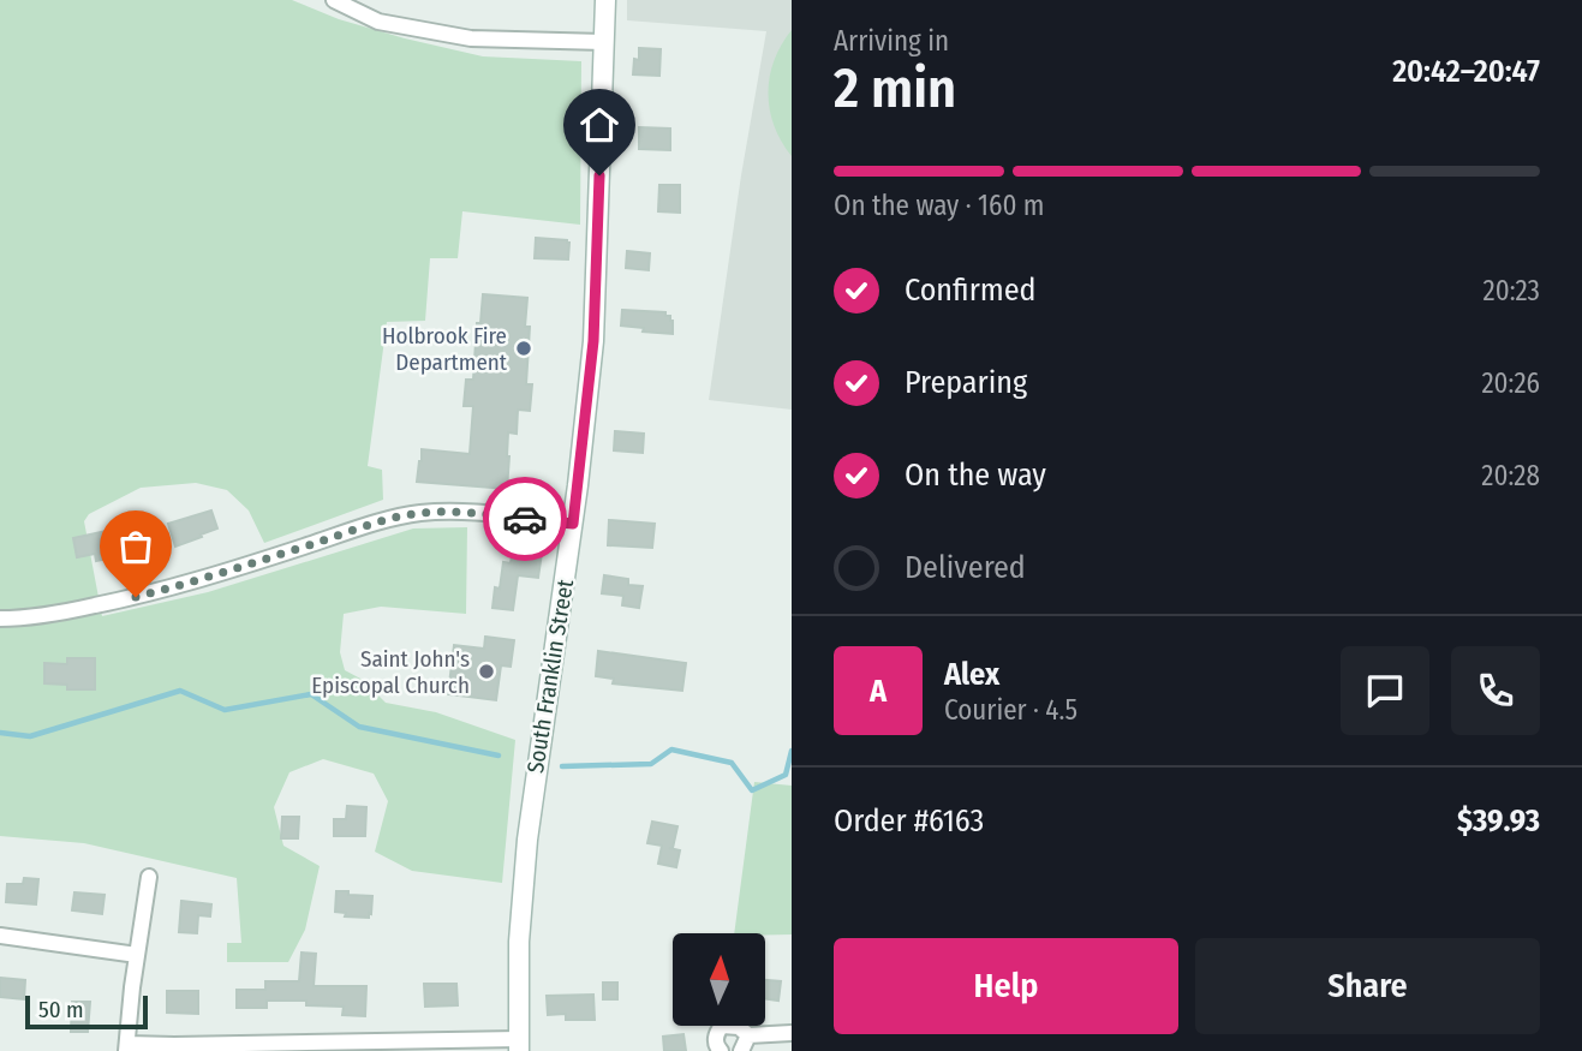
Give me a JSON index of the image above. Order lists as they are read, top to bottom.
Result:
{
  "streets": {
    "main road": ["South Franklin Street"]
  },
  "places": ["Holbrook Fire Department", "Saint John's Episcopal Church"],
  "scale_bar": "50 m",
  "north": "top",
  "page": {
    "heading": ["2 min", "Arriving in", "20:42–20:47"],
    "panel": [
      "Alex",
      "Courier · 4.5",
      "Order #6163",
      "$39.93"
    ],
    "bar": "On the way · 160 m",
    "list": [
      ["Confirmed", "20:23"],
      ["Preparing", "20:26"],
      ["On the way", "20:28"],
      "Delivered"
    ],
    "round": "A",
    "buttons": ["Help", "Share"],
    "scale": "50 m"
  }
}
